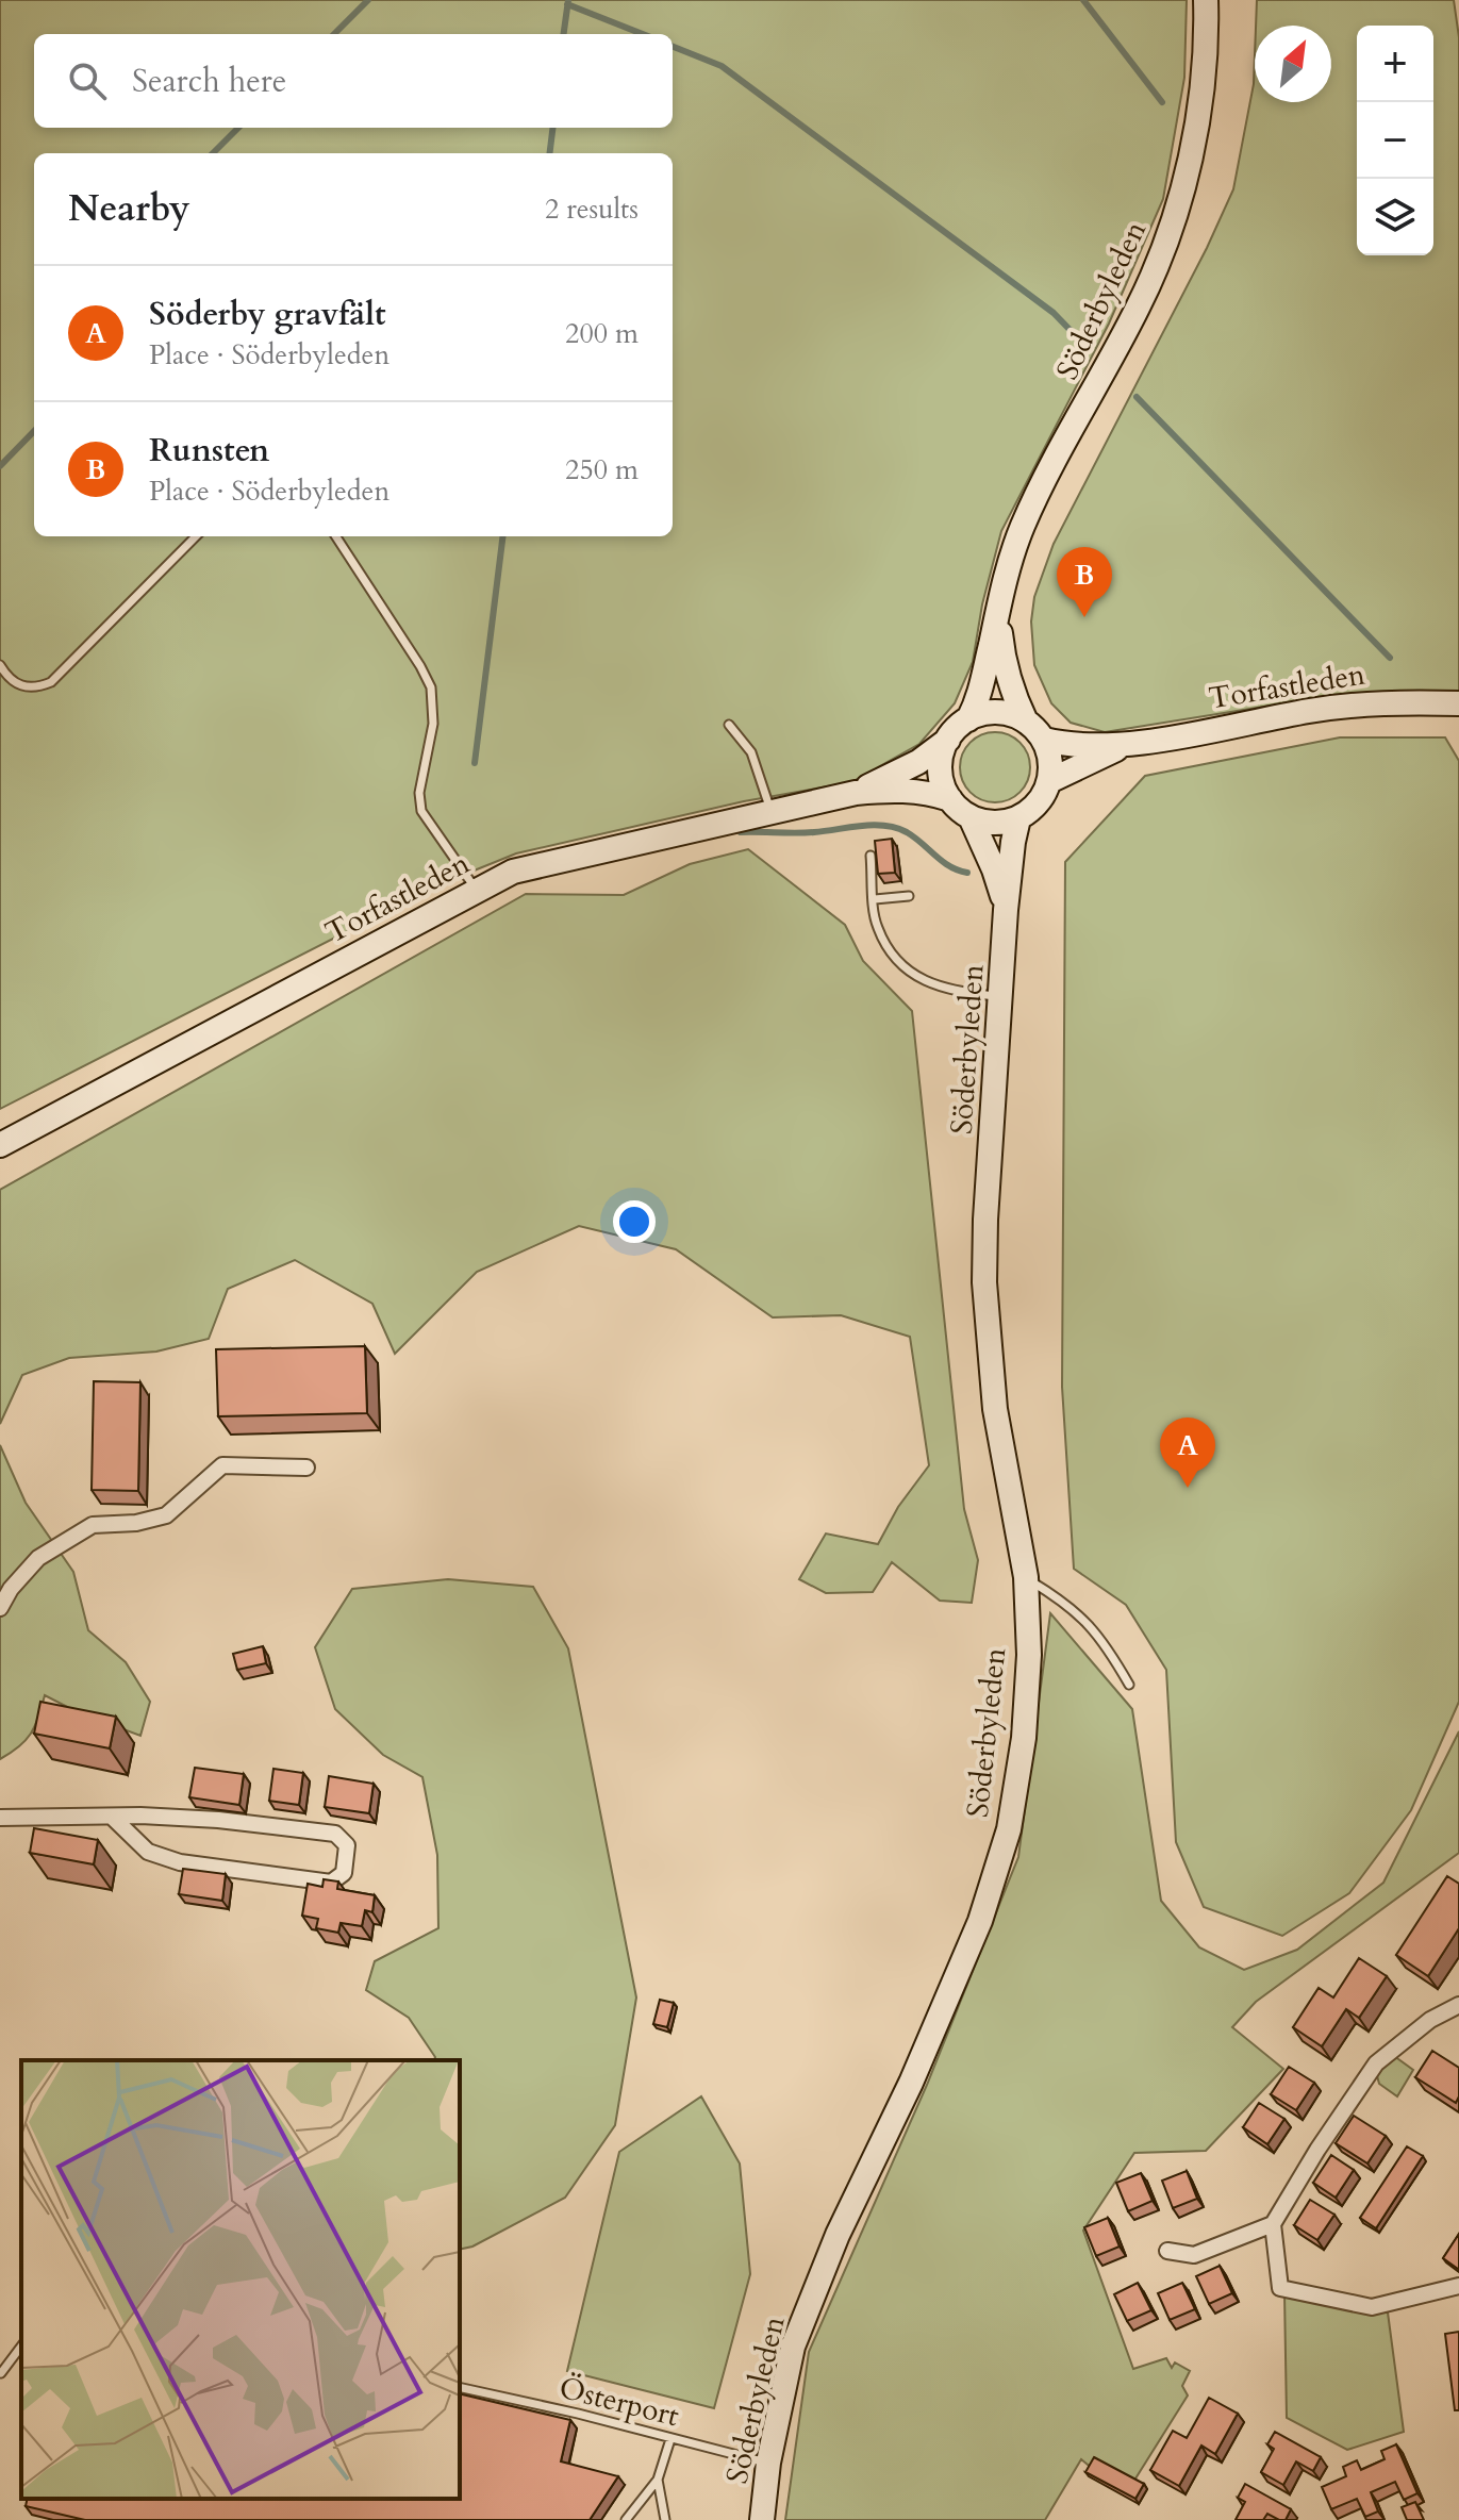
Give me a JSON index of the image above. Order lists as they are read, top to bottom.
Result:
{
  "streets": {
    "street": ["Söderbyleden", "Torfastleden"],
    "lane": ["Österport"]
  },
  "crossings": [
    ["Söderbyleden", "Torfastleden"],
    ["Söderbyleden", "Österport"]
  ],
  "north": "top right",
  "page": {
    "map_buttons": ["+", "−"],
    "search": "Search here",
    "heading": ["Nearby", "2 results"],
    "list": [
      {
        "mark": "A",
        "name": "Söderby gravfält",
        "note": "Place · Söderbyleden",
        "value": "200 m"
      },
      {
        "mark": "B",
        "name": "Runsten",
        "note": "Place · Söderbyleden",
        "value": "250 m"
      }
    ],
    "pins": ["B", "A"]
  }
}
